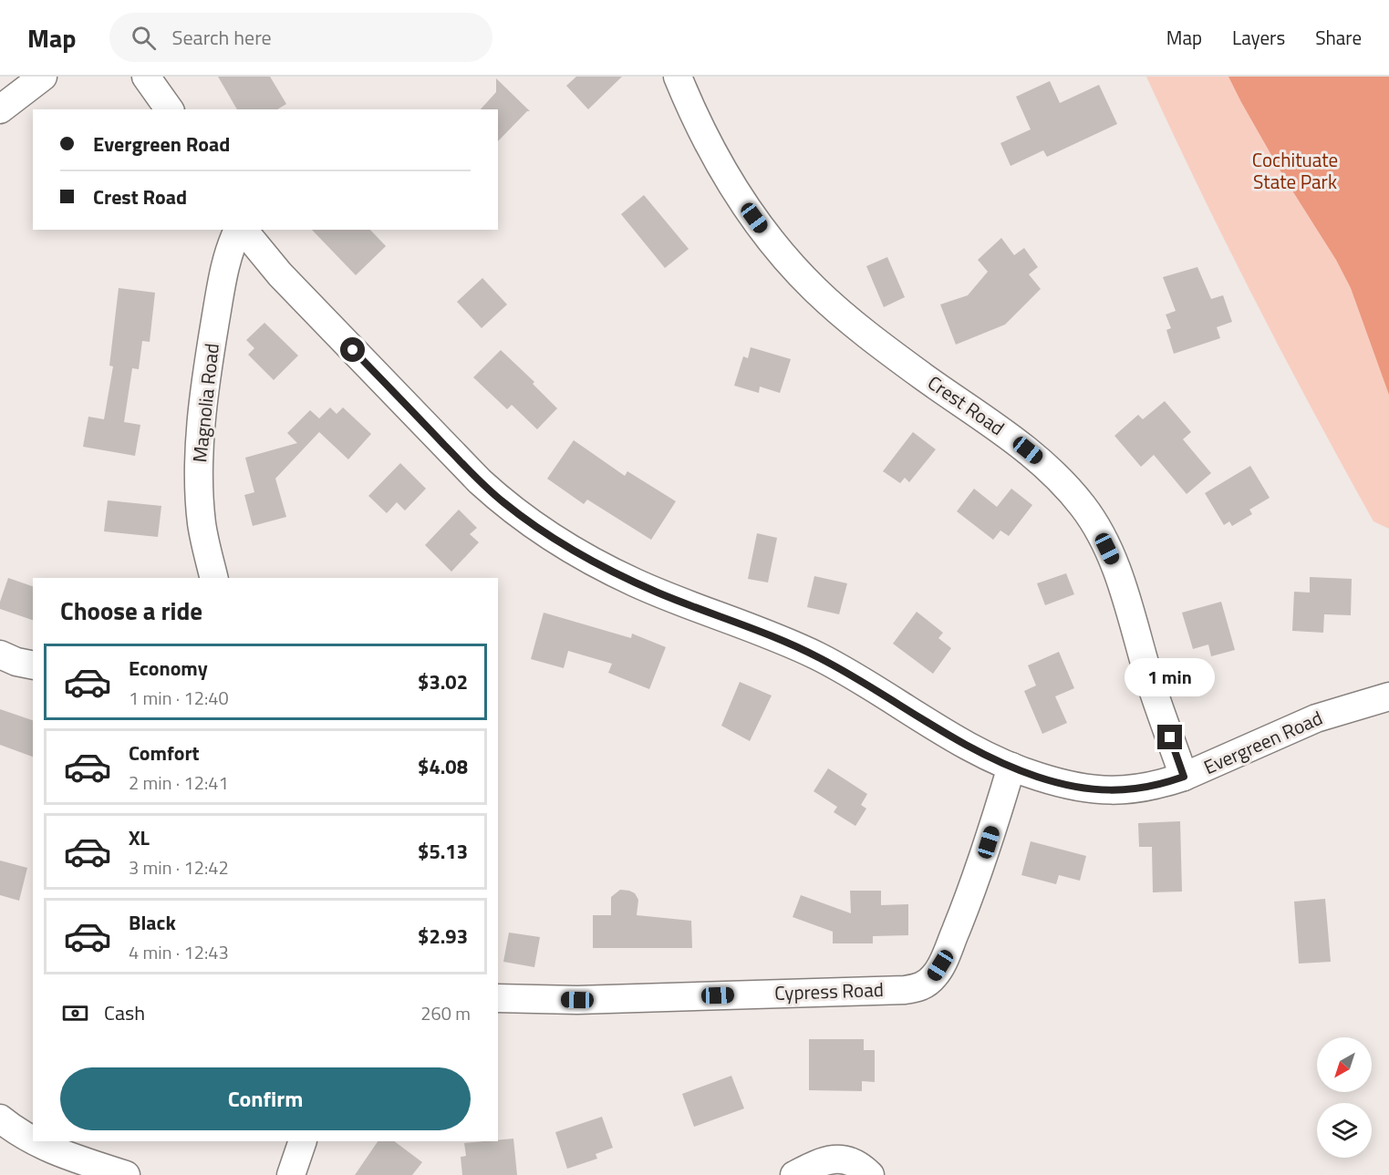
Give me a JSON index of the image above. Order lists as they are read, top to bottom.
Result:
{
  "streets": {
    "street": [
      "Magnolia Road",
      "Crest Road",
      "Evergreen Road",
      "Cypress Road"
    ]
  },
  "crossings": [
    ["Crest Road", "Evergreen Road"],
    ["Evergreen Road", "Cypress Road"]
  ],
  "parks": ["Cochituate State Park"],
  "north": "bottom left",
  "page": {
    "header": "Map",
    "search": "Search here",
    "nav": ["Map", "Layers", "Share"],
    "banner": ["Evergreen Road", "Crest Road"],
    "heading": "Choose a ride",
    "list": [
      {
        "name": "Economy",
        "note": "1 min · 12:40",
        "value": "$3.02"
      },
      {
        "name": "Comfort",
        "note": "2 min · 12:41",
        "value": "$4.08"
      },
      {
        "name": "XL",
        "note": "3 min · 12:42",
        "value": "$5.13"
      },
      {
        "name": "Black",
        "note": "4 min · 12:43",
        "value": "$2.93"
      }
    ],
    "bubble": "1 min",
    "pay": ["Cash", "260 m"],
    "buttons": "Confirm"
  }
}
